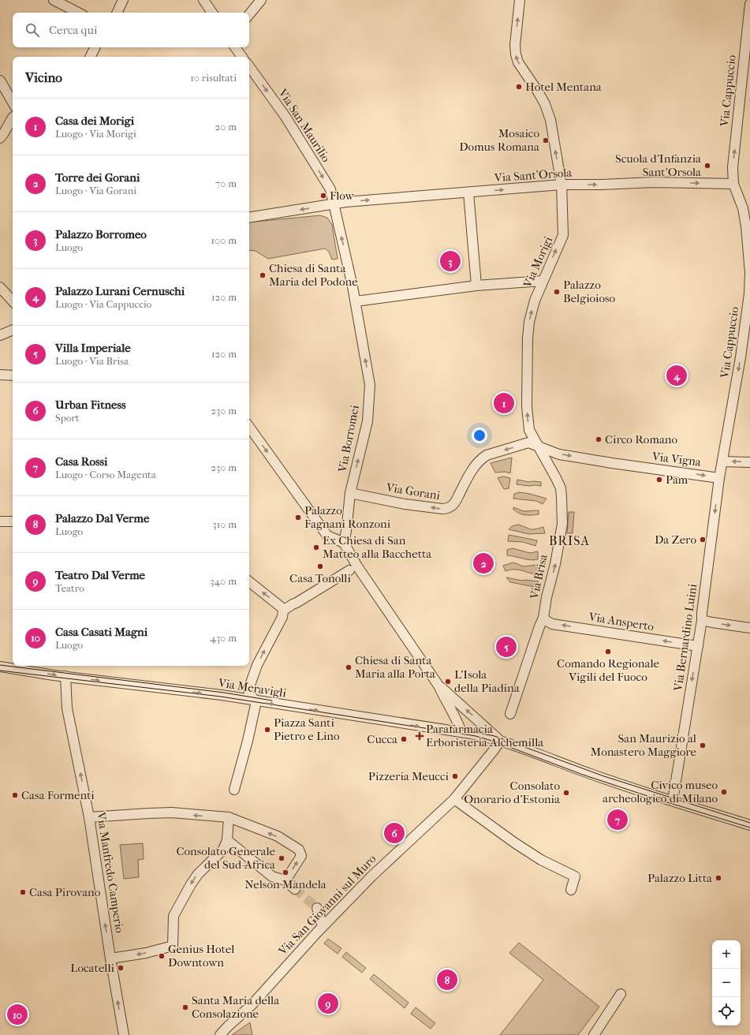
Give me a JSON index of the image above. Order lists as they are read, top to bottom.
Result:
{
  "streets": {
    "street": [
      "Via Cappuccio",
      "Via San Maurilio",
      "Via Sant'Orsola",
      "Via Morigi",
      "Via Borromei",
      "Via Vigna",
      "Via Gorani",
      "Via Brisa",
      "Via Ansperto",
      "Via Bernardino Luini",
      "Via Meravigli",
      "Via Manfredo Camperio",
      "Via San Giovanni sul Muro"
    ]
  },
  "crossings": [
    ["Via Cappuccio", "Via Sant'Orsola"],
    ["Via Cappuccio", "Via Vigna"],
    ["Via Cappuccio", "Via Bernardino Luini"],
    ["Via San Maurilio", "Via Sant'Orsola"],
    ["Via San Maurilio", "Via Borromei"],
    ["Via Sant'Orsola", "Via Morigi"],
    ["Via Morigi", "Via Vigna"],
    ["Via Morigi", "Via Gorani"],
    ["Via Morigi", "Via Brisa"],
    ["Via Borromei", "Via Gorani"],
    ["Via Vigna", "Via Gorani"],
    ["Via Vigna", "Via Brisa"],
    ["Via Vigna", "Via Bernardino Luini"],
    ["Via Gorani", "Via Brisa"],
    ["Via Brisa", "Via Ansperto"],
    ["Via Ansperto", "Via Bernardino Luini"],
    ["Via Bernardino Luini", "Via Meravigli"],
    ["Via Meravigli", "Via Manfredo Camperio"],
    ["Via Meravigli", "Via San Giovanni sul Muro"]
  ],
  "one_way": [
    "Via Morigi",
    "Via Borromei",
    "Via Vigna",
    "Via Gorani",
    "Via Brisa",
    "Via Ansperto",
    "Via Bernardino Luini",
    "Via Meravigli",
    "Via Manfredo Camperio"
  ],
  "districts": ["BRISA"],
  "places": {
    "other": [
      "Hotel Mentana",
      "Mosaico Domus Romana",
      "Scuola d'Infanzia Sant'Orsola",
      "Flow",
      "Chiesa di Santa Maria del Podone",
      "Palazzo Belgioioso",
      "Circo Romano",
      "Pam",
      "Palazzo Fagnani Ronzoni",
      "Da Zero",
      "Ex Chiesa di San Matteo alla Bacchetta",
      "Casa Tonolli",
      "Comando Regionale Vigili del Fuoco",
      "Chiesa di Santa Maria alla Porta",
      "L'Isola della Piadina",
      "Piazza Santi Pietro e Lino",
      "Cucca",
      "San Maurizio al Monastero Maggiore",
      "Pizzeria Meucci",
      "Civico museo archeologico di Milano",
      "Consolato Onorario d'Estonia",
      "Casa Formenti",
      "Consolato Generale del Sud-Africa",
      "Nelson Mandela",
      "Palazzo Litta",
      "Casa Pirovano",
      "Genius Hotel Downtown",
      "Locatelli",
      "Santa Maria della Consolazione"
    ],
    "health": ["Parafarmacia Erboristeria Alchemilla"]
  },
  "page": {
    "search": "Cerca qui",
    "heading": ["Vicino", "10 risultati"],
    "list": [
      {
        "mark": "1",
        "name": "Casa dei Morigi",
        "note": "Luogo · Via Morigi",
        "value": "20 m"
      },
      {
        "mark": "2",
        "name": "Torre dei Gorani",
        "note": "Luogo · Via Gorani",
        "value": "70 m"
      },
      {
        "mark": "3",
        "name": "Palazzo Borromeo",
        "note": "Luogo",
        "value": "100 m"
      },
      {
        "mark": "4",
        "name": "Palazzo Lurani Cernuschi",
        "note": "Luogo · Via Cappuccio",
        "value": "120 m"
      },
      {
        "mark": "5",
        "name": "Villa Imperiale",
        "note": "Luogo · Via Brisa",
        "value": "120 m"
      },
      {
        "mark": "6",
        "name": "Urban Fitness",
        "note": "Sport",
        "value": "230 m"
      },
      {
        "mark": "7",
        "name": "Casa Rossi",
        "note": "Luogo · Corso Magenta",
        "value": "230 m"
      },
      {
        "mark": "8",
        "name": "Palazzo Dal Verme",
        "note": "Luogo",
        "value": "310 m"
      },
      {
        "mark": "9",
        "name": "Teatro Dal Verme",
        "note": "Teatro",
        "value": "340 m"
      },
      {
        "mark": "10",
        "name": "Casa Casati Magni",
        "note": "Luogo",
        "value": "430 m"
      }
    ],
    "pins": [
      "3",
      "4",
      "1",
      "2",
      "5",
      "7",
      "6",
      "8",
      "9",
      "10"
    ],
    "map_buttons": ["+", "−"]
  }
}
